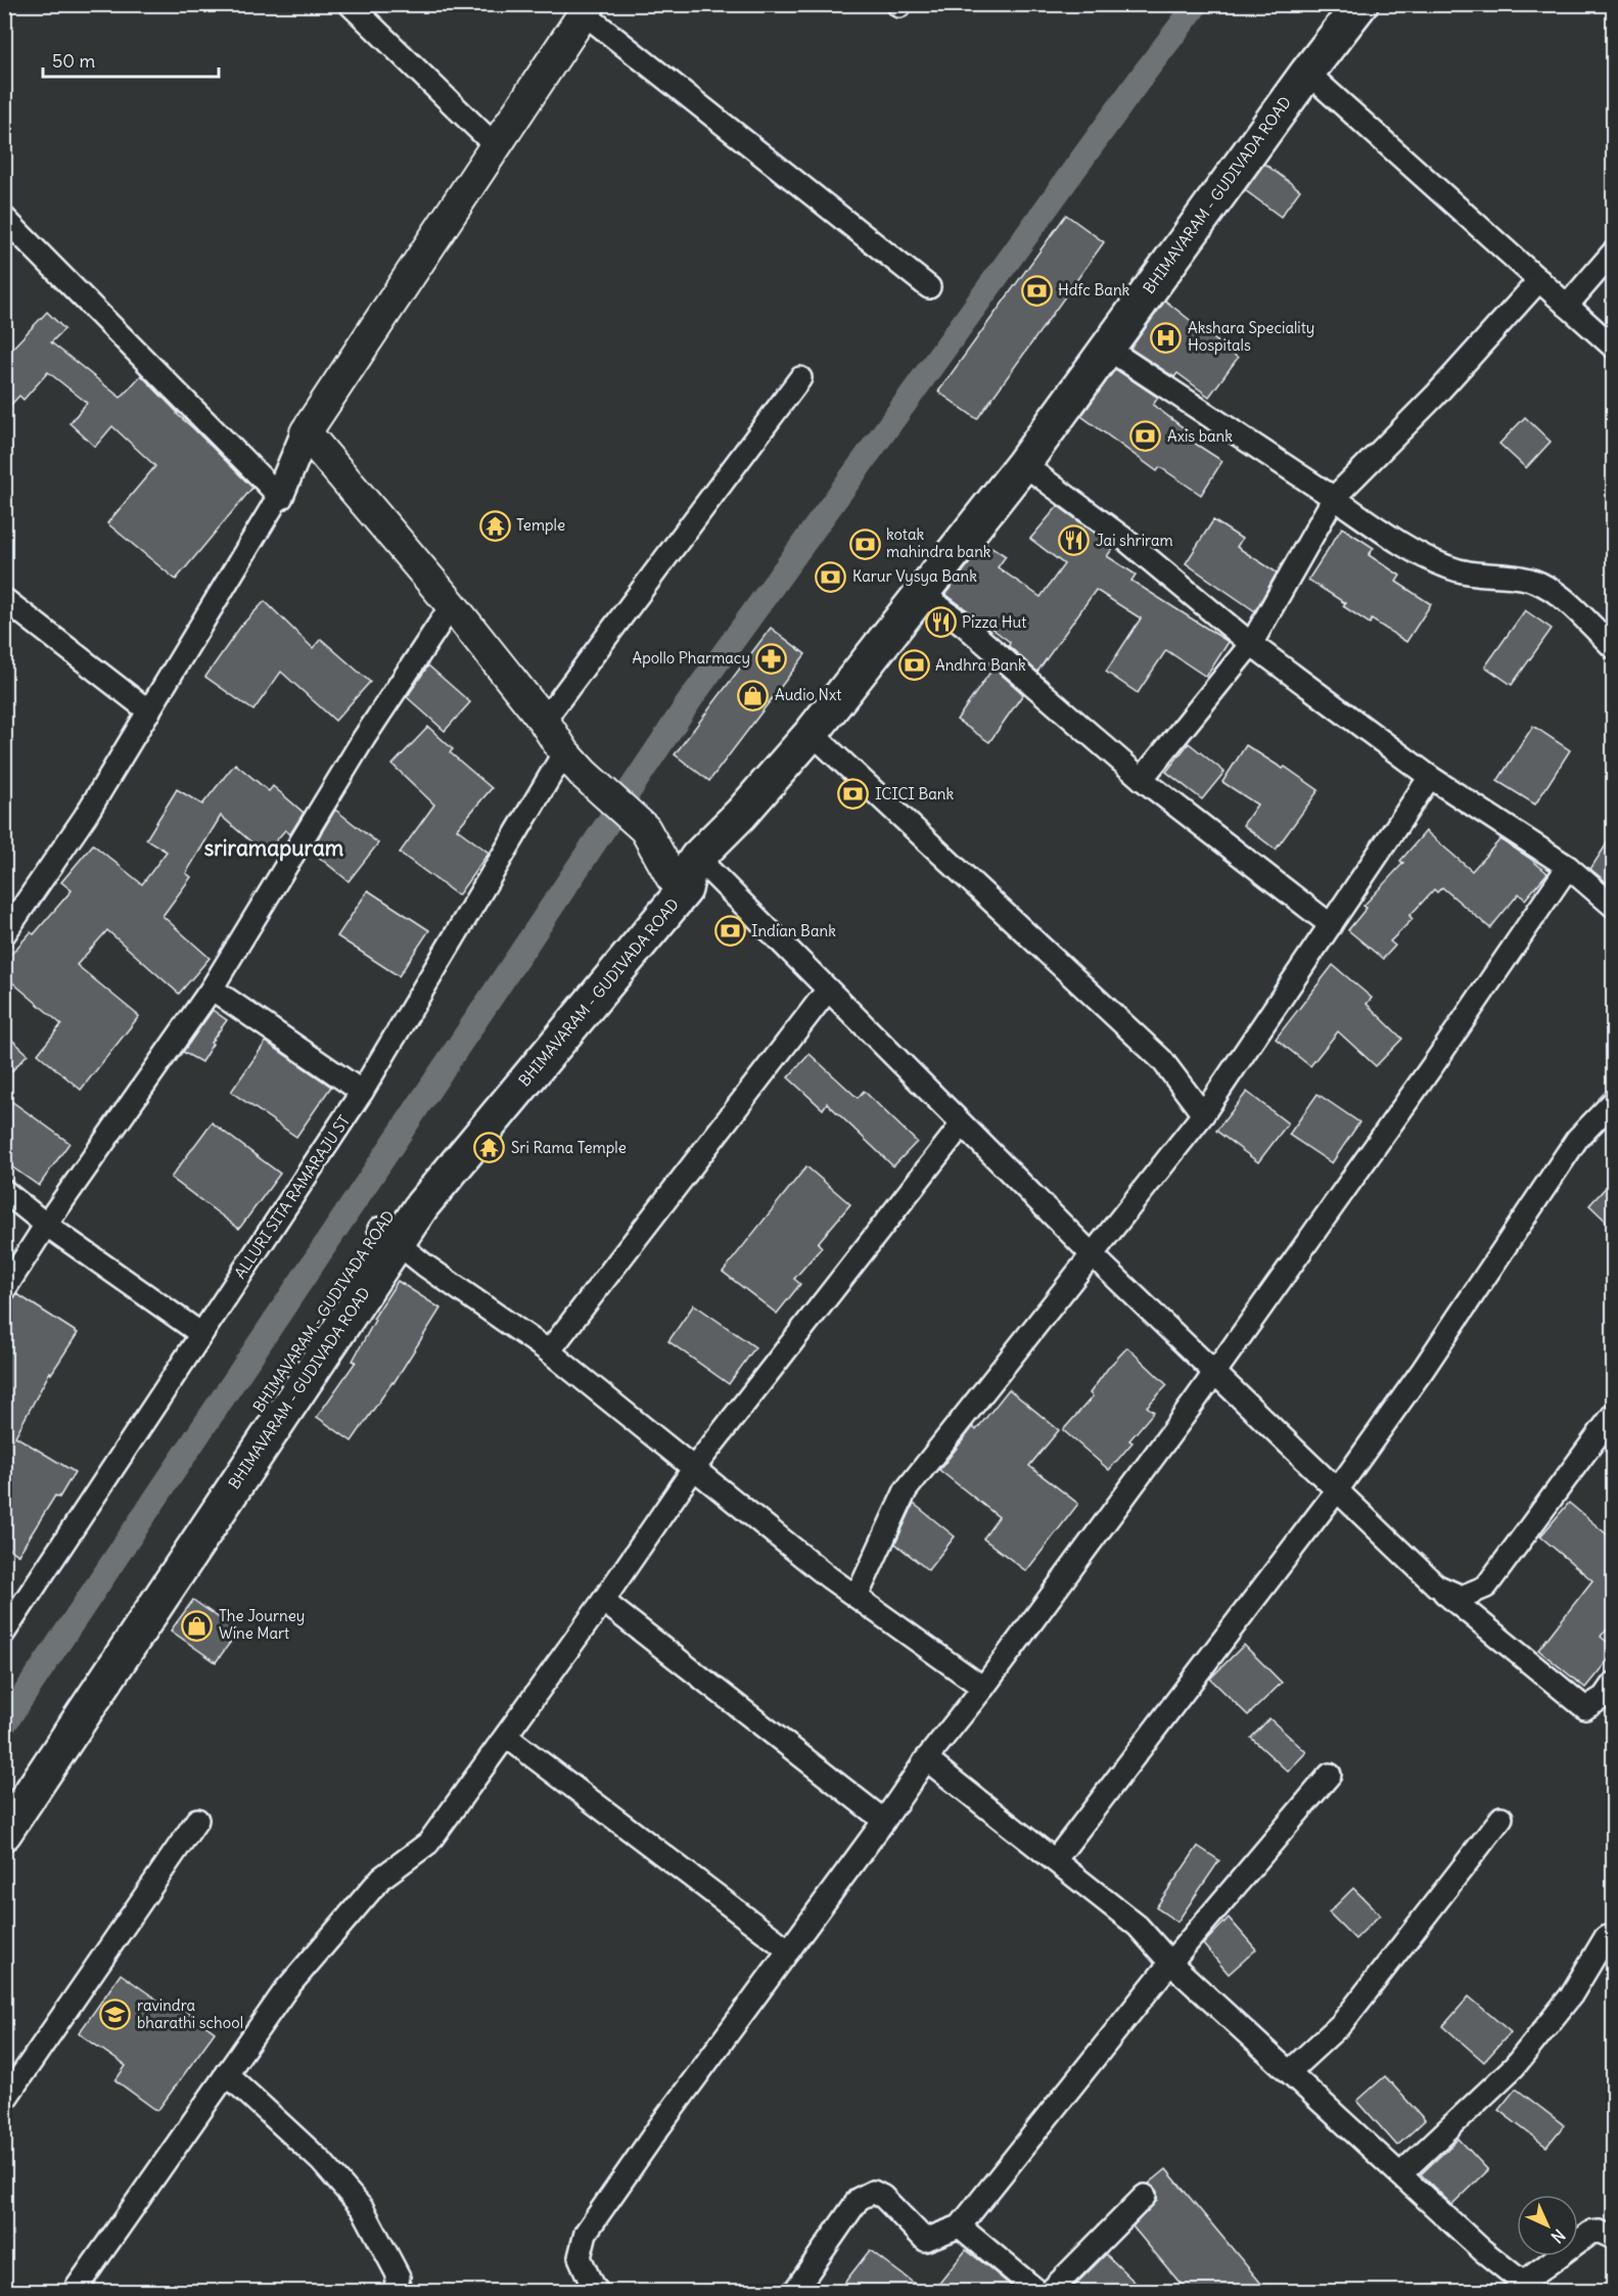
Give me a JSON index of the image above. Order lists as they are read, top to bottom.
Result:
{
  "streets": {
    "main road": ["BHIMAVARAM - GUDIVADA ROAD"],
    "street": ["ALLURI SITA RAMARAJU ST"]
  },
  "districts": ["sriramapuram"],
  "places": {
    "bank": [
      "Hdfc Bank",
      "Axis bank",
      "kotak mahindra bank",
      "Karur Vysya Bank",
      "Andhra Bank",
      "ICICI Bank",
      "Indian Bank"
    ],
    "hospital": ["Akshara Speciality Hospitals"],
    "temple": ["Temple", "Sri Rama Temple"],
    "restaurant": ["Jai shriram", "Pizza Hut"],
    "pharmacy": ["Apollo Pharmacy"],
    "shop": ["Audio Nxt", "The Journey Wine Mart"],
    "school or university": ["ravindra bharathi school"]
  },
  "scale_bar": "50 m",
  "north": "bottom right"
}
